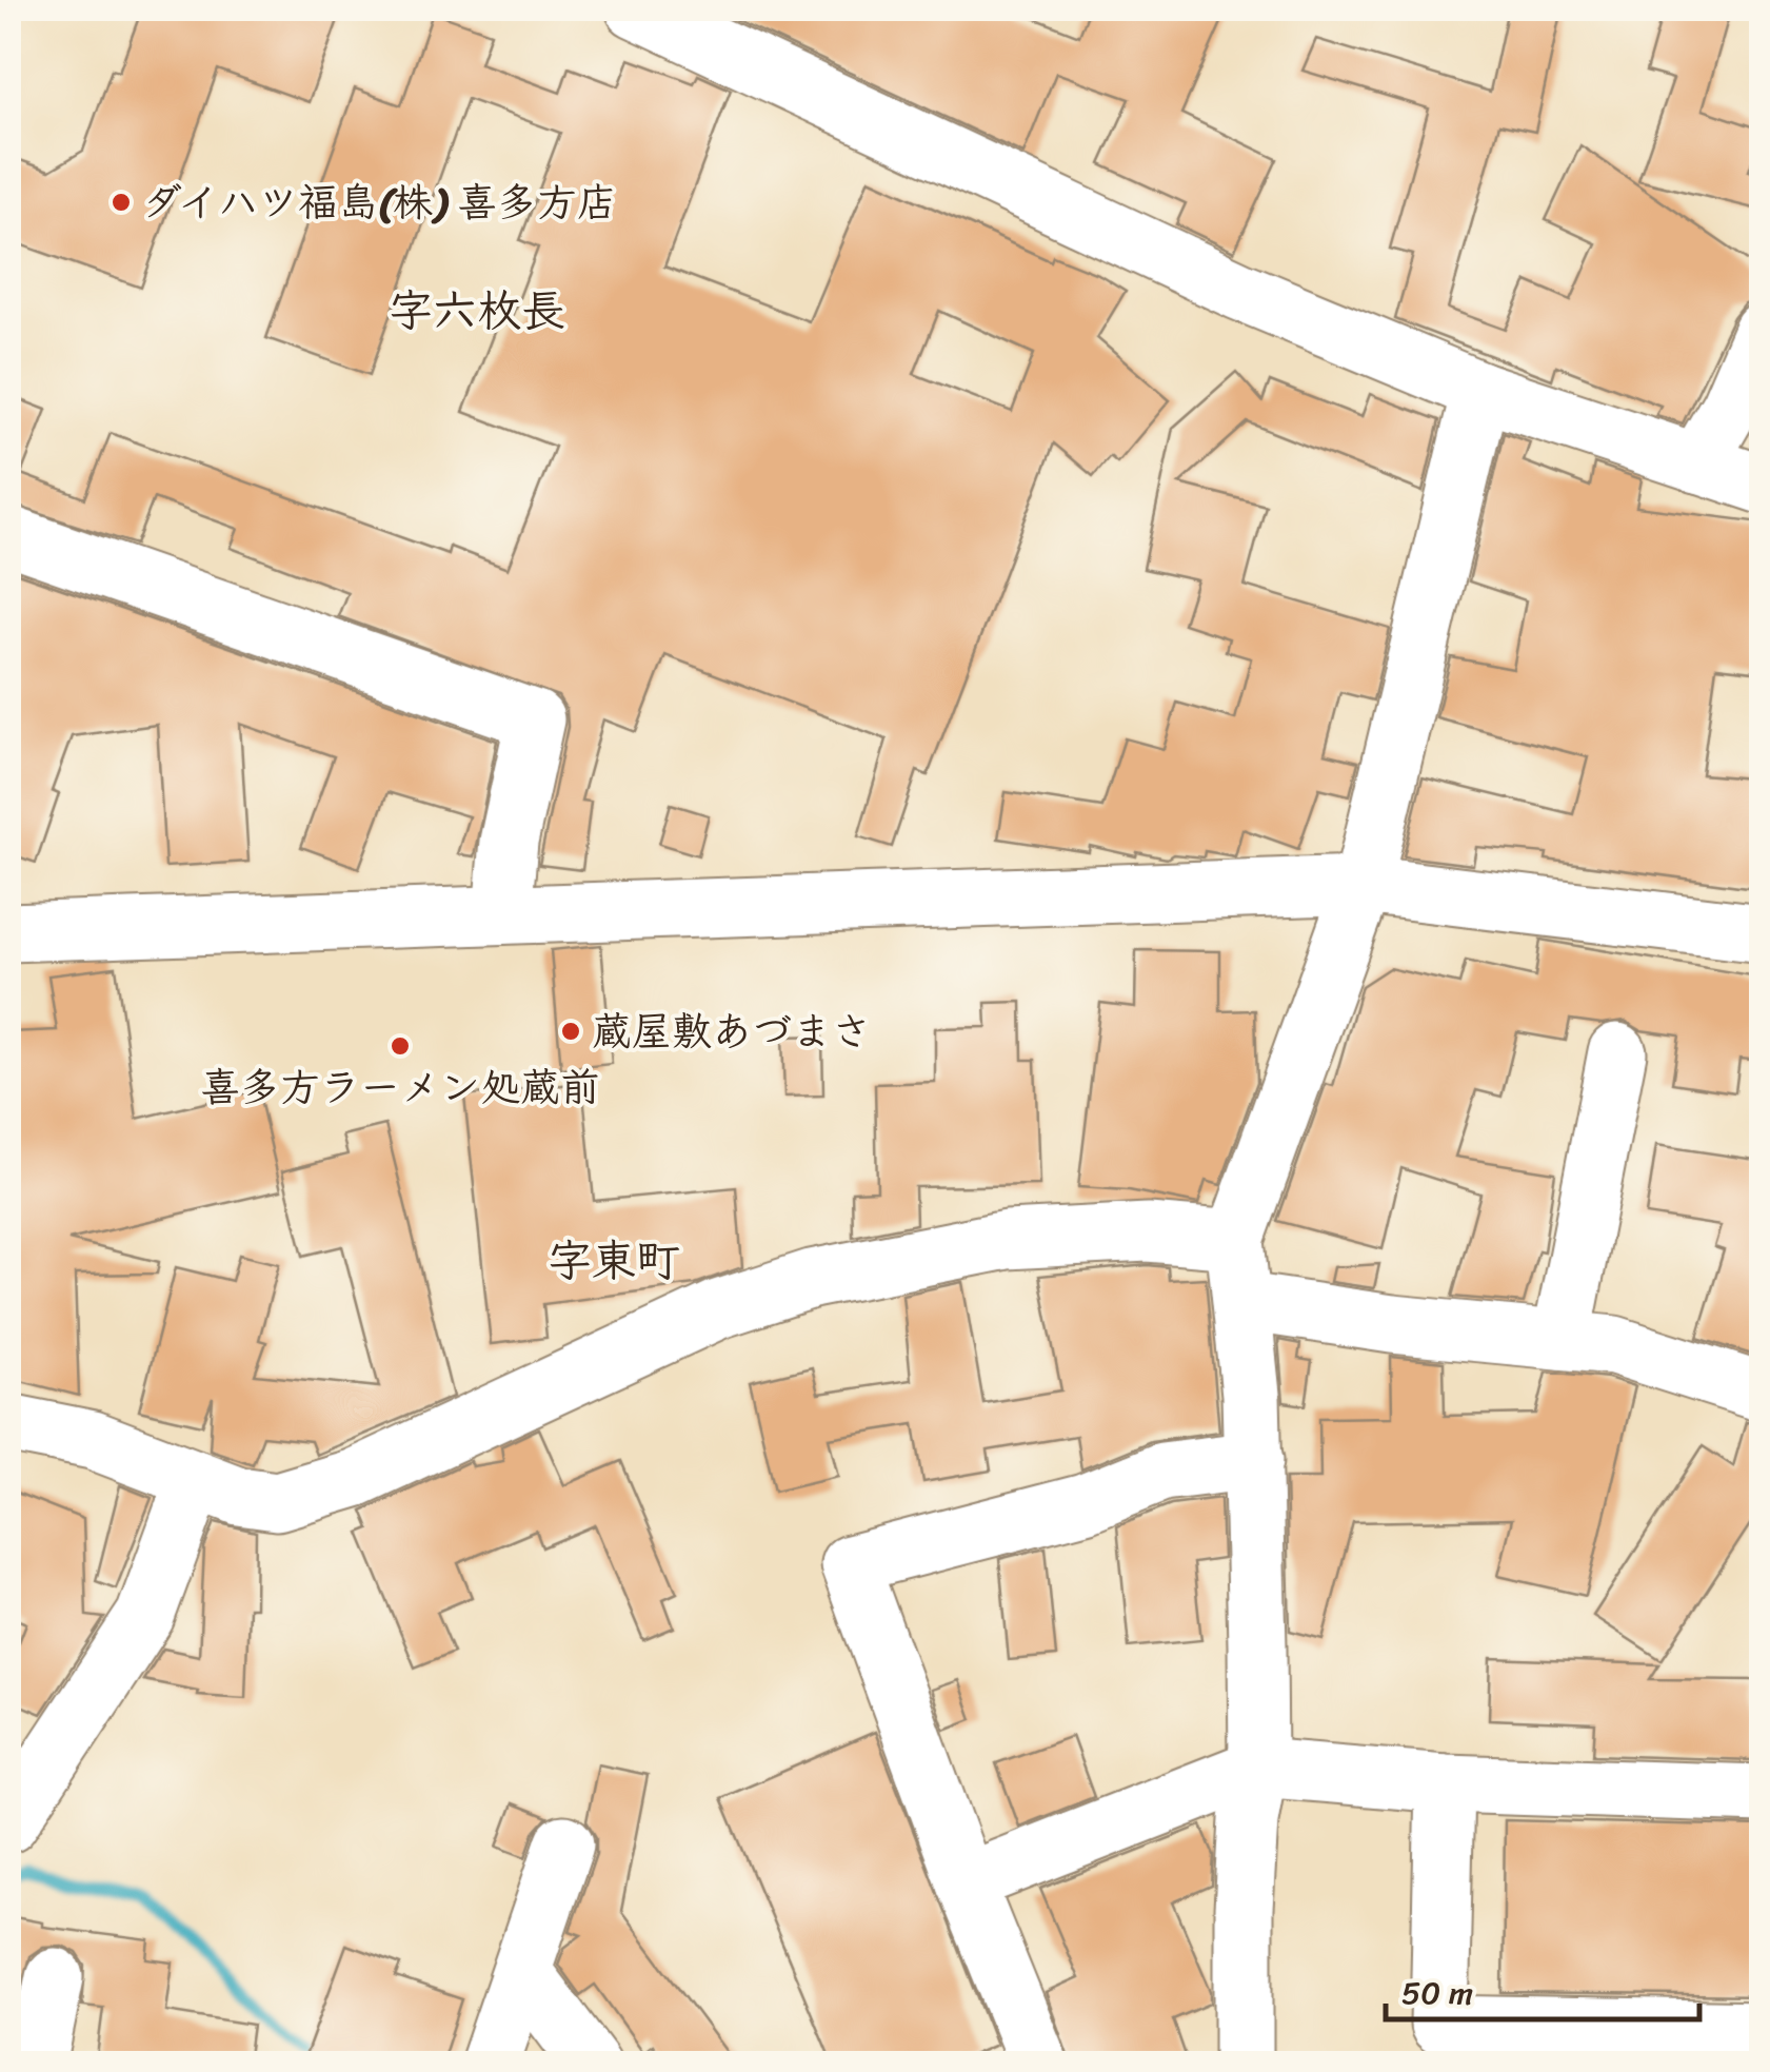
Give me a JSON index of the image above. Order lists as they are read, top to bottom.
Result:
{
  "districts": ["字六枚長", "字東町"],
  "places": ["ダイハツ福島(株) 喜多方店", "蔵屋敷あづまさ", "喜多方ラーメン処蔵前"],
  "scale_bar": "50 m"
}
